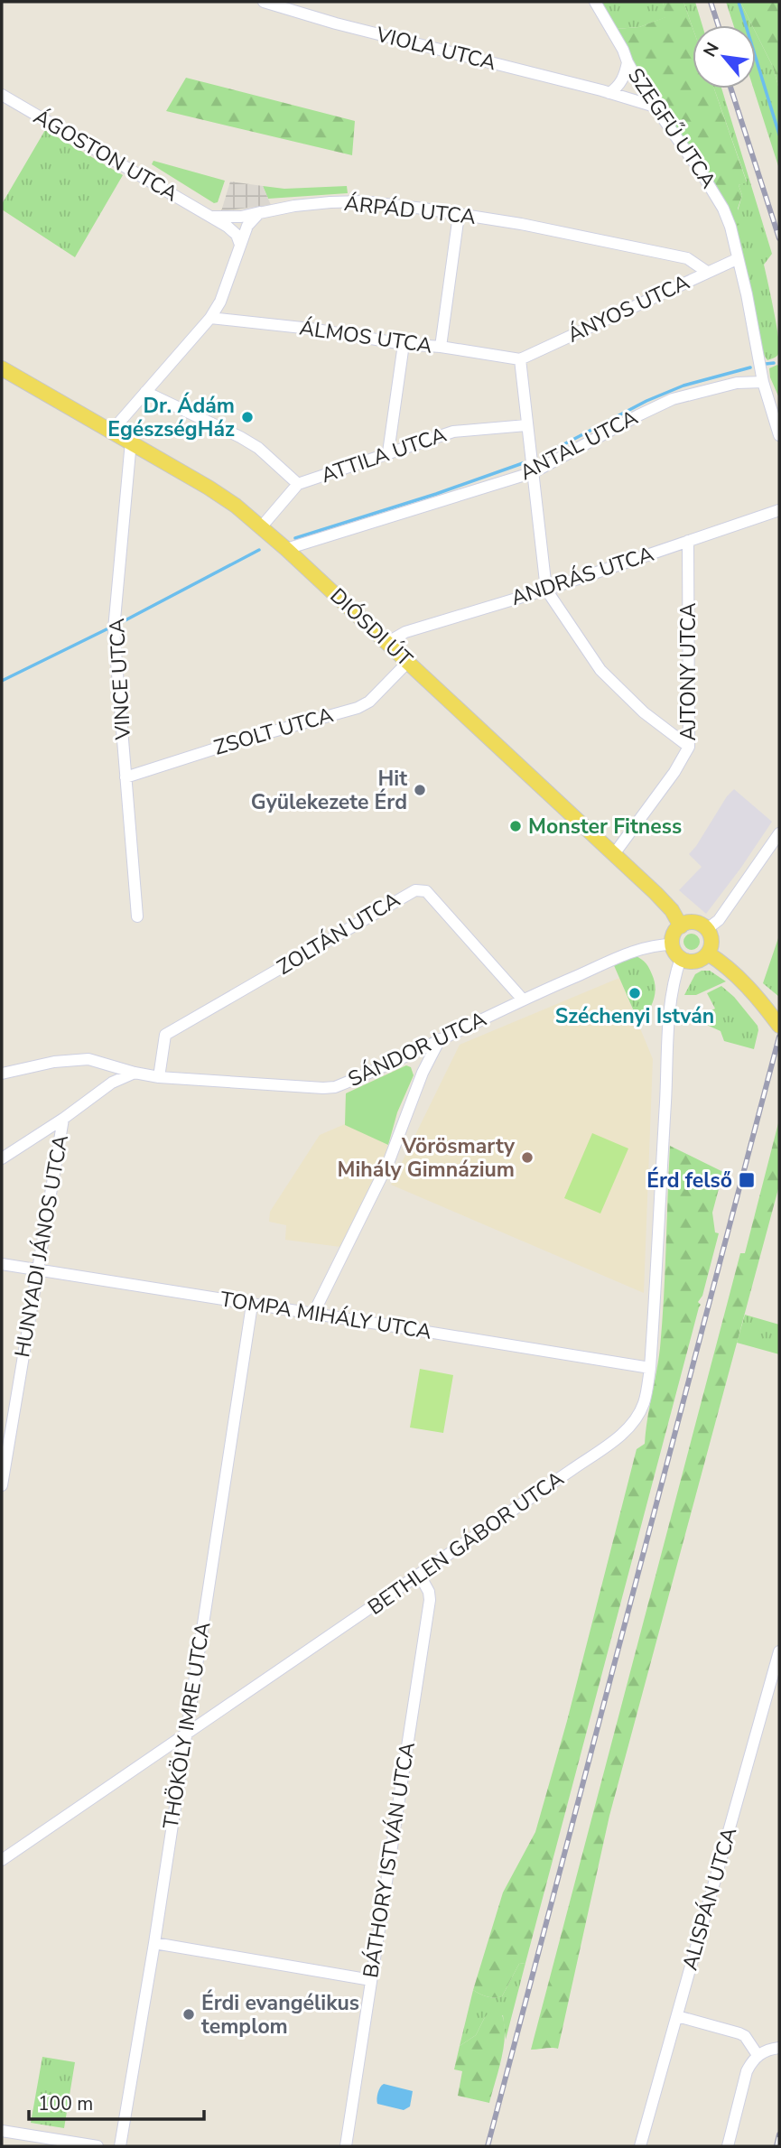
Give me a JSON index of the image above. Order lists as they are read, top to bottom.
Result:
{
  "streets": {
    "main road": ["DIÓSDI ÚT"],
    "street": [
      "VIOLA UTCA",
      "SZEGFŰ UTCA",
      "ÁGOSTON UTCA",
      "ÁRPÁD UTCA",
      "ÁNYOS UTCA",
      "ÁLMOS UTCA",
      "ANTAL UTCA",
      "ATTILA UTCA",
      "ANDRÁS UTCA",
      "AJTONY UTCA",
      "VINCE UTCA",
      "ZSOLT UTCA",
      "ZOLTÁN UTCA",
      "SÁNDOR UTCA",
      "HUNYADI JÁNOS UTCA",
      "TOMPA MIHÁLY UTCA",
      "BETHLEN GÁBOR UTCA",
      "THÖKÖLY IMRE UTCA",
      "BÁTHORY ISTVÁN UTCA",
      "ALISPÁN UTCA"
    ]
  },
  "crossings": [
    ["VIOLA UTCA", "SZEGFŰ UTCA"],
    ["SZEGFŰ UTCA", "ÁNYOS UTCA"],
    ["SZEGFŰ UTCA", "ANTAL UTCA"],
    ["ÁGOSTON UTCA", "ÁRPÁD UTCA"],
    ["ÁRPÁD UTCA", "ÁNYOS UTCA"],
    ["ÁNYOS UTCA", "ÁLMOS UTCA"],
    ["ANTAL UTCA", "DIÓSDI ÚT"],
    ["ATTILA UTCA", "DIÓSDI ÚT"],
    ["ANDRÁS UTCA", "DIÓSDI ÚT"],
    ["ANDRÁS UTCA", "AJTONY UTCA"],
    ["DIÓSDI ÚT", "AJTONY UTCA"],
    ["DIÓSDI ÚT", "VINCE UTCA"],
    ["DIÓSDI ÚT", "ZSOLT UTCA"],
    ["DIÓSDI ÚT", "SÁNDOR UTCA"],
    ["DIÓSDI ÚT", "BETHLEN GÁBOR UTCA"],
    ["VINCE UTCA", "ZSOLT UTCA"],
    ["ZOLTÁN UTCA", "SÁNDOR UTCA"],
    ["SÁNDOR UTCA", "BETHLEN GÁBOR UTCA"],
    ["HUNYADI JÁNOS UTCA", "TOMPA MIHÁLY UTCA"],
    ["TOMPA MIHÁLY UTCA", "BETHLEN GÁBOR UTCA"],
    ["TOMPA MIHÁLY UTCA", "THÖKÖLY IMRE UTCA"],
    ["BETHLEN GÁBOR UTCA", "THÖKÖLY IMRE UTCA"],
    ["BETHLEN GÁBOR UTCA", "BÁTHORY ISTVÁN UTCA"]
  ],
  "places": {
    "other": [
      "Dr. Ádám EgészségHáz",
      "Hit Gyülekezete Érd",
      "Monster Fitness",
      "Széchenyi István",
      "Vörösmarty Mihály Gimnázium",
      "Érdi evangélikus templom"
    ],
    "transit": ["Érd felső"]
  },
  "scale_bar": "100 m",
  "north": "top left"
}
